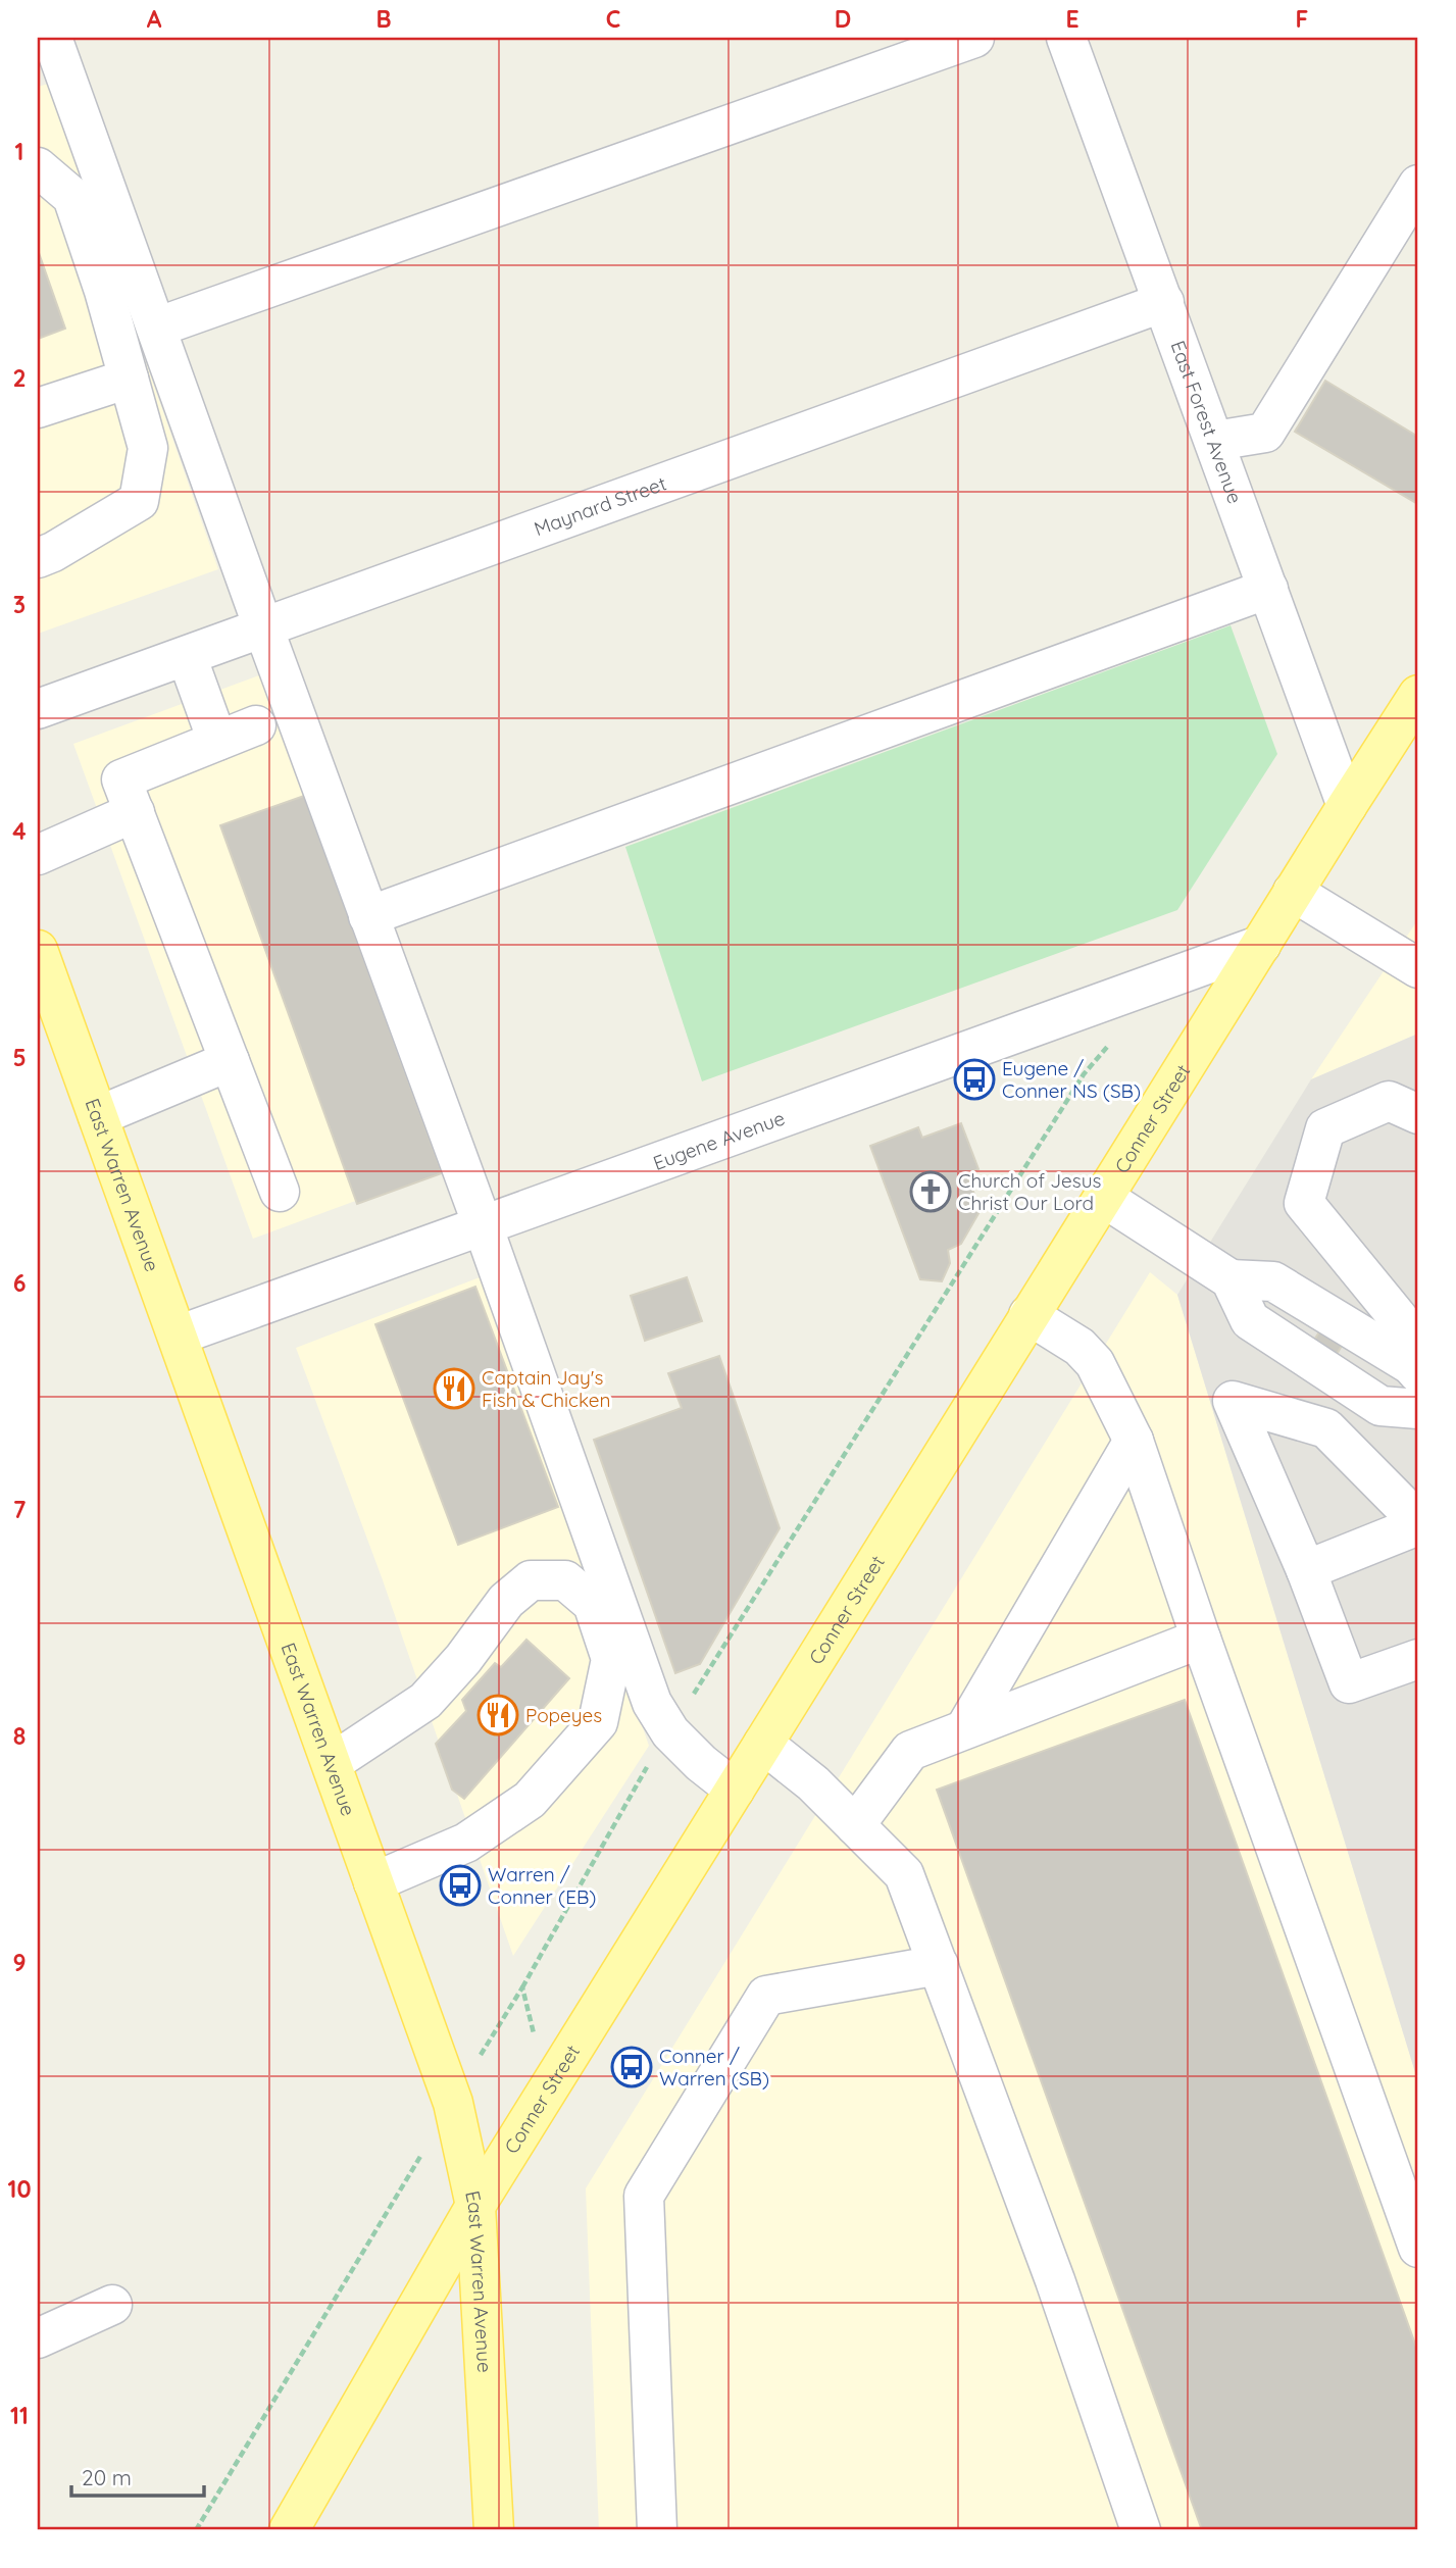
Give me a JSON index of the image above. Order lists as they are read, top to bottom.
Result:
{
  "streets": {
    "main road": ["Conner Street", "East Warren Avenue"],
    "street": ["East Forest Avenue", "Maynard Street", "Eugene Avenue"]
  },
  "crossings": [
    ["East Forest Avenue", "Maynard Street"],
    ["East Forest Avenue", "Conner Street"],
    ["Conner Street", "Eugene Avenue"],
    ["Conner Street", "East Warren Avenue"],
    ["Eugene Avenue", "East Warren Avenue"]
  ],
  "places": {
    "bus stop": ["Eugene / Conner NS (SB)", "Warren / Conner (EB)", "Conner / Warren (SB)"],
    "church": ["Church of Jesus Christ Our Lord"],
    "restaurant": ["Captain Jay's Fish & Chicken", "Popeyes"]
  },
  "scale_bar": "20 m",
  "grid": {
    "columns": [
      "A",
      "B",
      "C",
      "D",
      "E",
      "F"
    ],
    "rows": [
      "1",
      "2",
      "3",
      "4",
      "5",
      "6",
      "7",
      "8",
      "9",
      "10",
      "11"
    ]
  }
}
